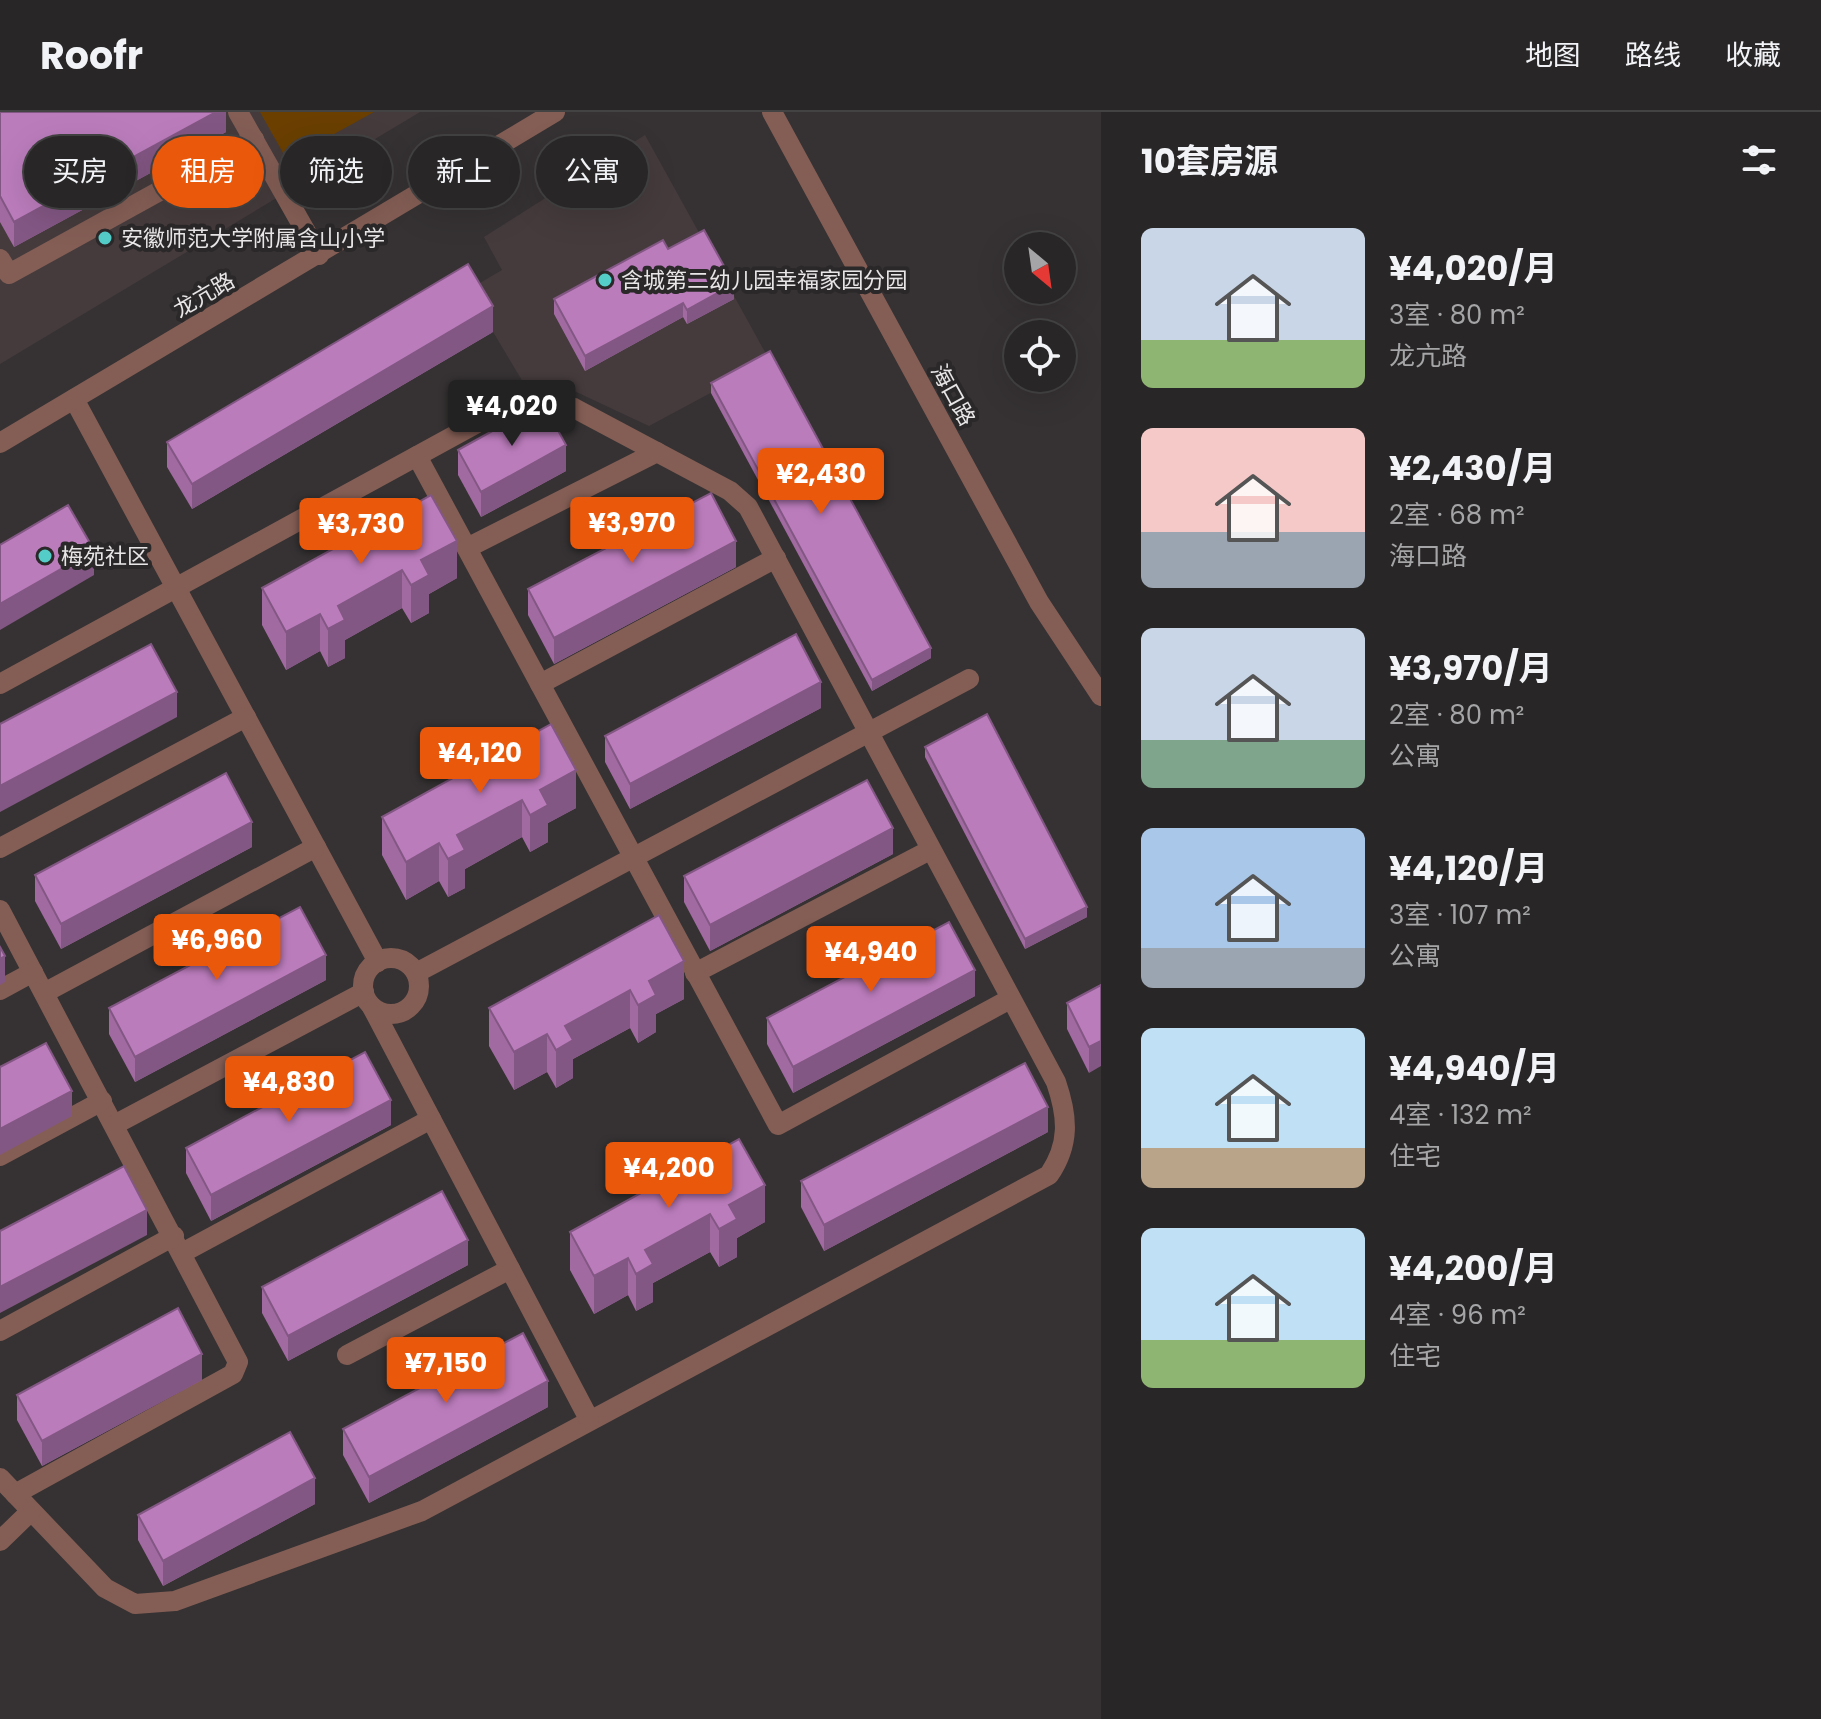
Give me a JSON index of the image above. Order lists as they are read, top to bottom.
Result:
{
  "streets": {
    "street": ["龙亢路", "海口路"]
  },
  "places": ["安徽师范大学附属含山小学", "含城第二幼儿园幸福家园分园", "梅苑社区"],
  "north": "bottom right",
  "page": {
    "header": "Roofr",
    "nav": ["地图", "路线", "收藏"],
    "heading": "10套房源",
    "chip": [
      "买房",
      "租房",
      "筛选",
      "新上",
      "公寓"
    ],
    "list": [
      {
        "name": "¥4,020/月",
        "note": "3室 · 80 m² · 龙亢路"
      },
      {
        "name": "¥2,430/月",
        "note": "2室 · 68 m² · 海口路"
      },
      {
        "name": "¥3,970/月",
        "note": "2室 · 80 m² · 公寓"
      },
      {
        "name": "¥4,120/月",
        "note": "3室 · 107 m² · 公寓"
      },
      {
        "name": "¥4,940/月",
        "note": "4室 · 132 m² · 住宅"
      },
      {
        "name": "¥4,200/月",
        "note": "4室 · 96 m² · 住宅"
      }
    ],
    "price": [
      "¥4,020",
      "¥2,430",
      "¥3,970",
      "¥3,730",
      "¥4,120",
      "¥6,960",
      "¥4,940",
      "¥4,830",
      "¥4,200",
      "¥7,150"
    ]
  }
}
